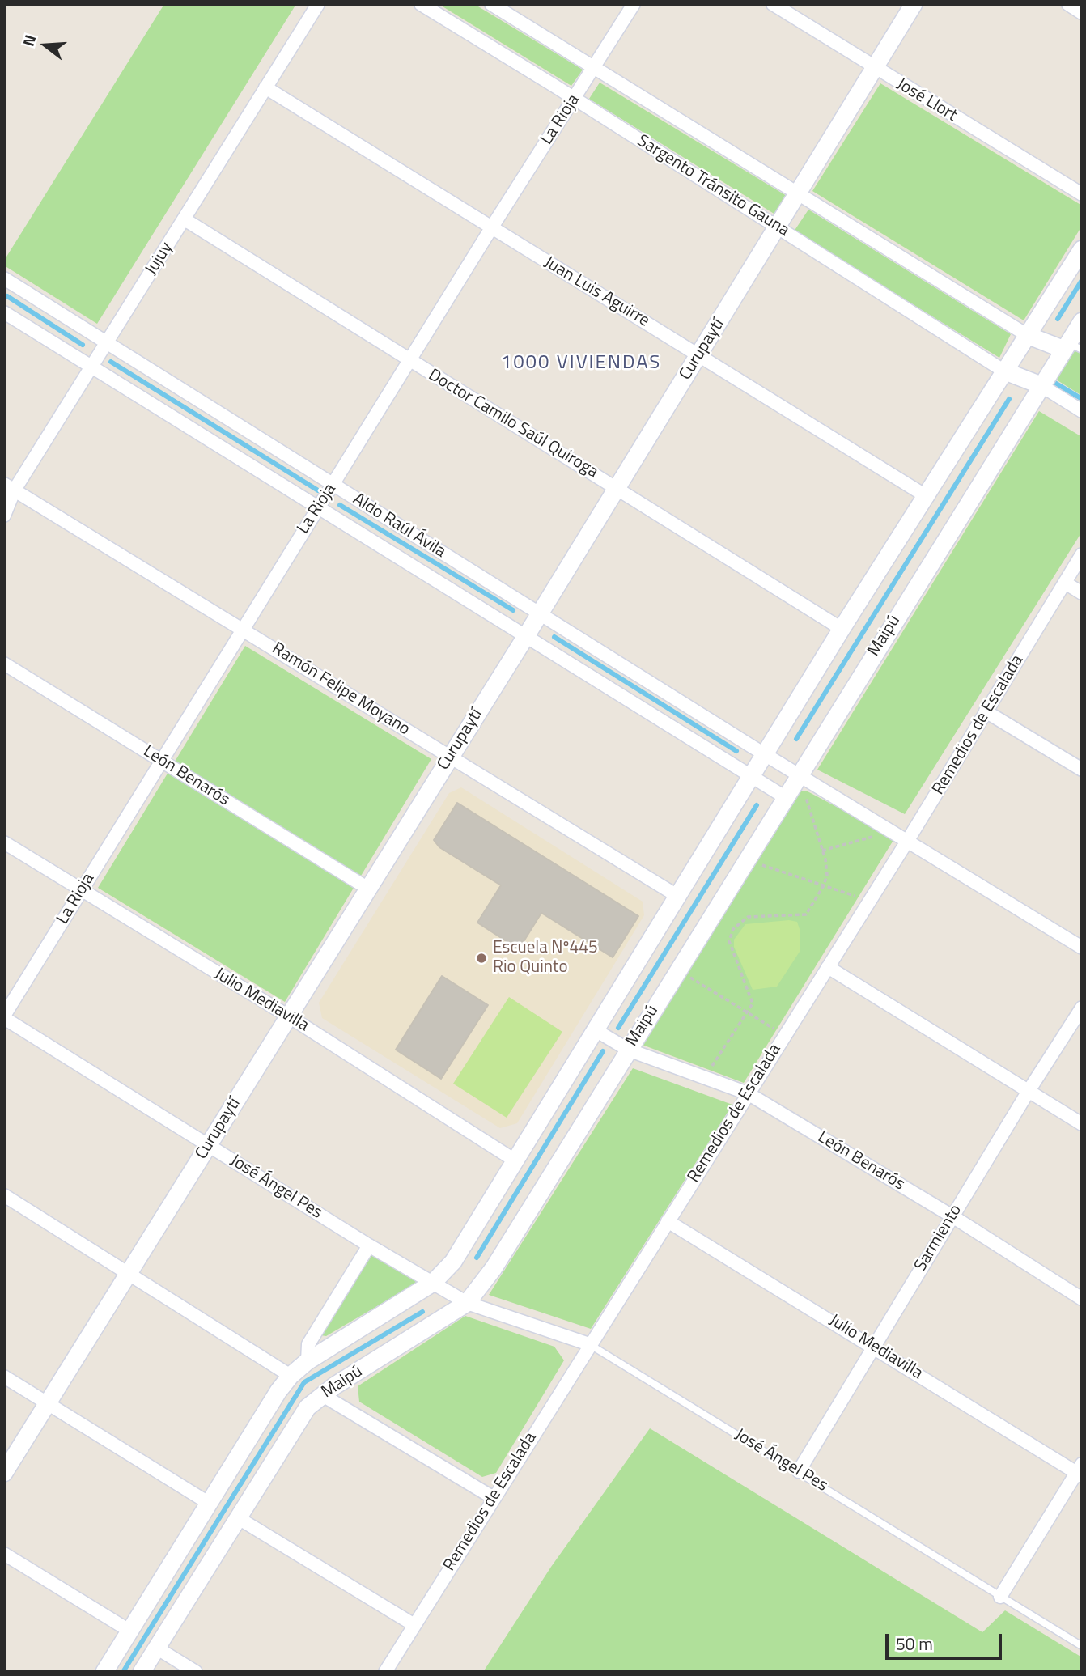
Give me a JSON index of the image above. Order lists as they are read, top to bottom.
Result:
{
  "streets": {
    "street": [
      "José Llort",
      "La Rioja",
      "Sargento Tránsito Gauna",
      "Jujuy",
      "Juan Luis Aguirre",
      "Curupaytí",
      "Doctor Camilo Saúl Quiroga",
      "Aldo Raúl Ávila",
      "Maipú",
      "Ramón Felipe Moyano",
      "Remedios de Escalada",
      "León Benarós",
      "Julio Mediavilla",
      "José Ángel Pes",
      "Sarmiento"
    ]
  },
  "crossings": [
    ["José Llort", "Curupaytí"],
    ["La Rioja", "Sargento Tránsito Gauna"],
    ["La Rioja", "Juan Luis Aguirre"],
    ["La Rioja", "Doctor Camilo Saúl Quiroga"],
    ["La Rioja", "Aldo Raúl Ávila"],
    ["La Rioja", "Ramón Felipe Moyano"],
    ["La Rioja", "León Benarós"],
    ["La Rioja", "Julio Mediavilla"],
    ["La Rioja", "José Ángel Pes"],
    ["Sargento Tránsito Gauna", "Curupaytí"],
    ["Sargento Tránsito Gauna", "Maipú"],
    ["Jujuy", "Juan Luis Aguirre"],
    ["Jujuy", "Doctor Camilo Saúl Quiroga"],
    ["Jujuy", "Aldo Raúl Ávila"],
    ["Jujuy", "Ramón Felipe Moyano"],
    ["Juan Luis Aguirre", "Curupaytí"],
    ["Juan Luis Aguirre", "Maipú"],
    ["Curupaytí", "Doctor Camilo Saúl Quiroga"],
    ["Curupaytí", "Aldo Raúl Ávila"],
    ["Curupaytí", "Ramón Felipe Moyano"],
    ["Curupaytí", "León Benarós"],
    ["Curupaytí", "Julio Mediavilla"],
    ["Curupaytí", "José Ángel Pes"],
    ["Doctor Camilo Saúl Quiroga", "Maipú"],
    ["Aldo Raúl Ávila", "Maipú"],
    ["Maipú", "Ramón Felipe Moyano"],
    ["Maipú", "León Benarós"],
    ["Maipú", "Julio Mediavilla"],
    ["Maipú", "José Ángel Pes"],
    ["Remedios de Escalada", "León Benarós"],
    ["Remedios de Escalada", "Julio Mediavilla"],
    ["Remedios de Escalada", "José Ángel Pes"],
    ["León Benarós", "Sarmiento"],
    ["Julio Mediavilla", "Sarmiento"],
    ["José Ángel Pes", "Sarmiento"]
  ],
  "districts": ["1000 VIVIENDAS"],
  "places": ["Escuela Nº445 Rio Quinto"],
  "scale_bar": "50 m",
  "north": "left"
}
